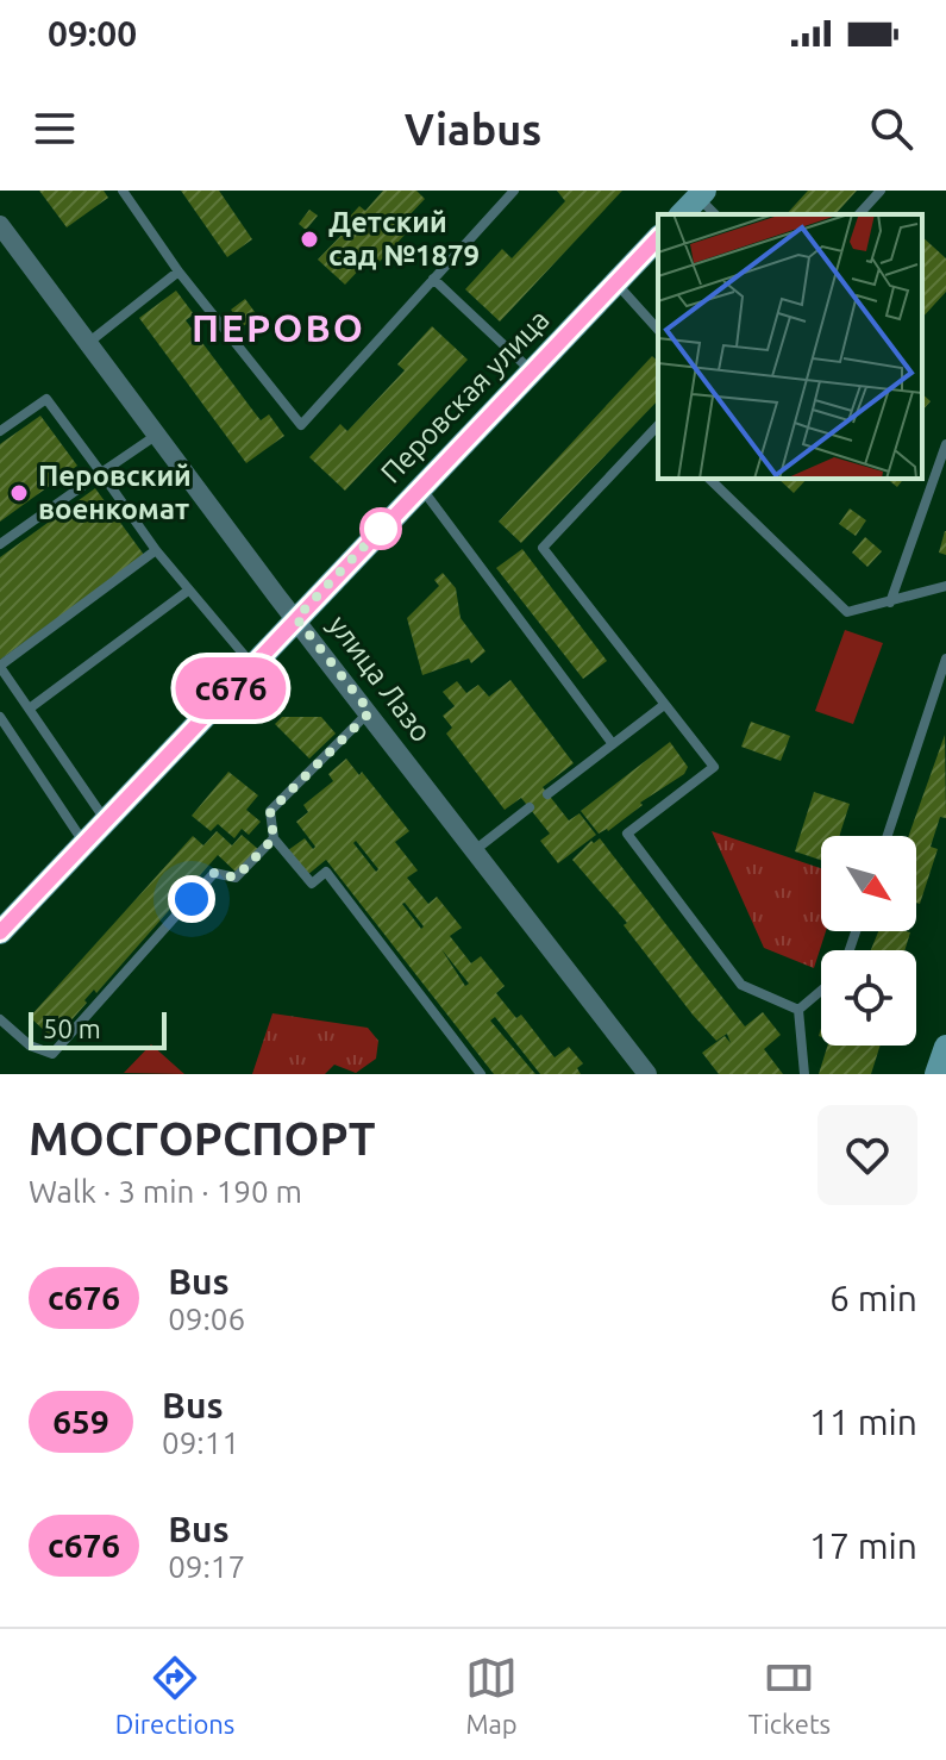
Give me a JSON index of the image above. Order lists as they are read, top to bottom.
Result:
{
  "streets": {
    "main road": ["Перовская улица"],
    "street": ["улица Лазо"]
  },
  "crossings": [
    ["Перовская улица", "улица Лазо"]
  ],
  "districts": ["ПЕРОВО"],
  "places": ["Детский сад №1879", "Перовский военкомат"],
  "lines": ["bus line с676"],
  "scale_bar": "50 m",
  "north": "bottom right",
  "page": {
    "status": "09:00",
    "header": "Viabus",
    "on_map": "с676",
    "scale": "50 m",
    "heading": ["МОСГОРСПОРТ", "Walk · 3 min · 190 m"],
    "list": [
      {
        "mark": "с676",
        "name": "Bus",
        "note": "09:06",
        "value": "6 min"
      },
      {
        "mark": "659",
        "name": "Bus",
        "note": "09:11",
        "value": "11 min"
      },
      {
        "mark": "с676",
        "name": "Bus",
        "note": "09:17",
        "value": "17 min"
      }
    ],
    "tabs": ["Directions", "Map", "Tickets"]
  }
}
